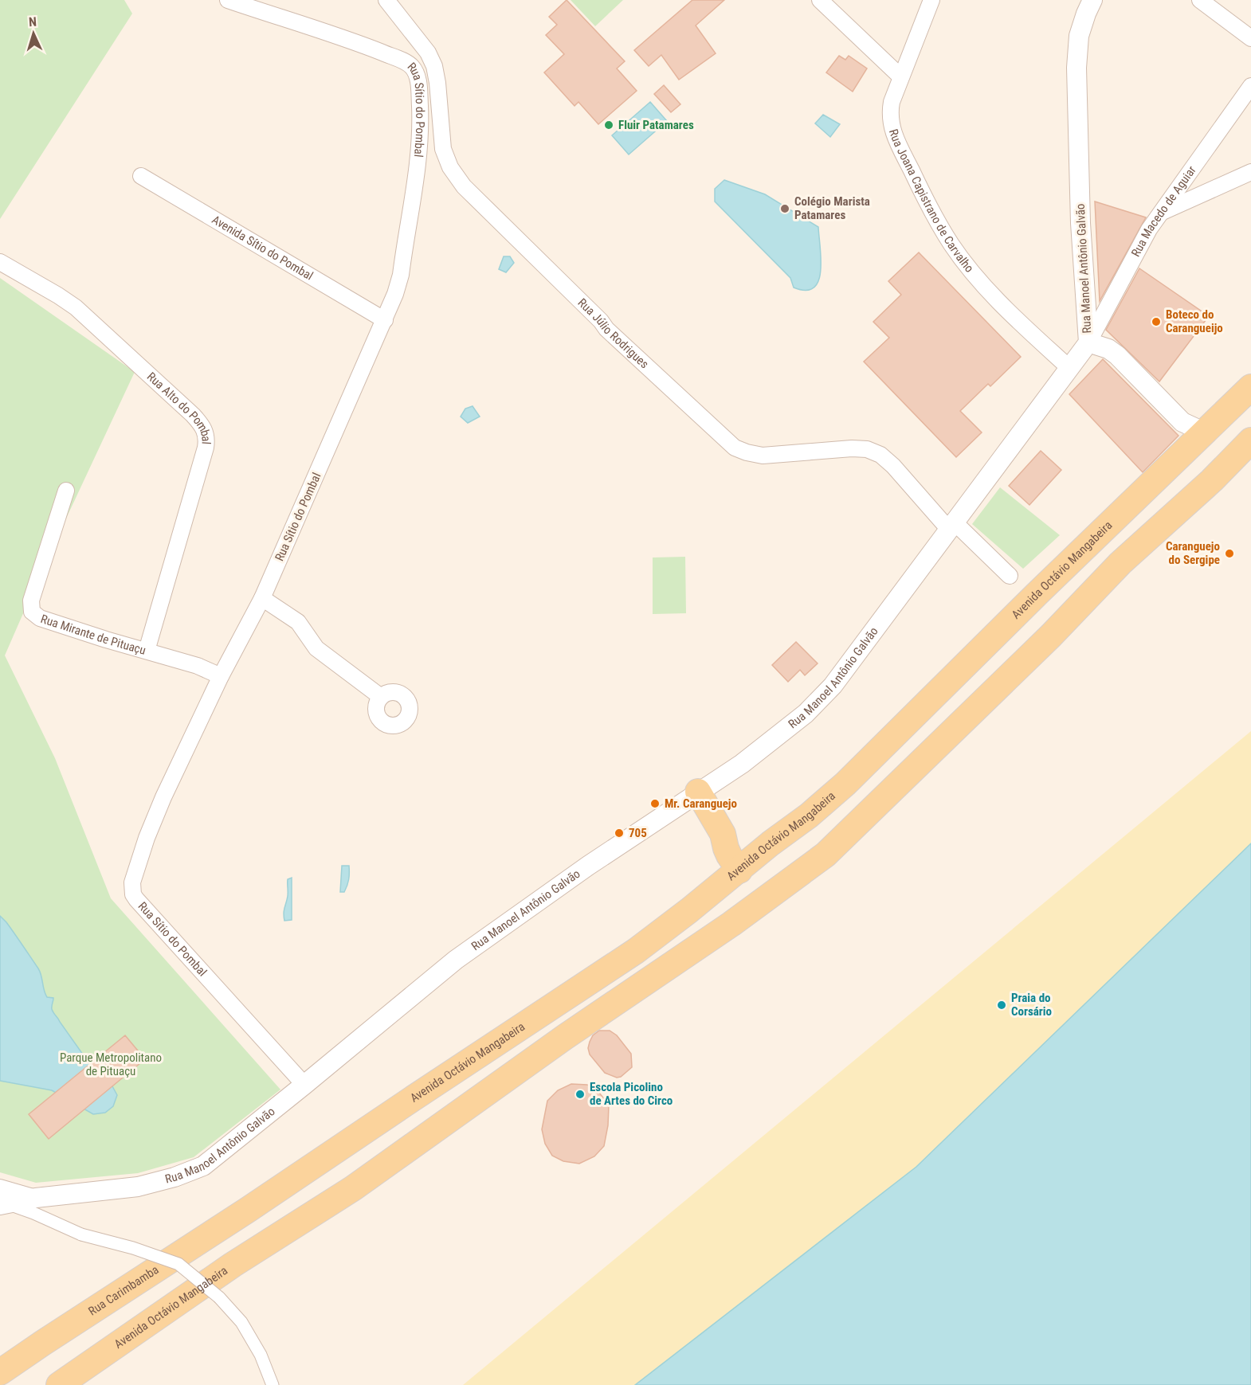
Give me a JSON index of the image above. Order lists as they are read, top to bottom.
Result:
{
  "streets": {
    "main road": ["Avenida Octávio Mangabeira", "Rua Carimbamba"],
    "street": [
      "Rua Sítio do Pombal",
      "Rua Joana Capistrano de Carvalho",
      "Rua Macedo de Aguiar",
      "Avenida Sítio do Pombal",
      "Rua Manoel Antônio Galvão",
      "Rua Júlio Rodrigues",
      "Rua Alto do Pombal",
      "Rua Mirante de Pituaçu"
    ]
  },
  "crossings": [
    ["Rua Sítio do Pombal", "Avenida Sítio do Pombal"],
    ["Rua Sítio do Pombal", "Rua Manoel Antônio Galvão"],
    ["Rua Sítio do Pombal", "Rua Mirante de Pituaçu"],
    ["Rua Joana Capistrano de Carvalho", "Rua Manoel Antônio Galvão"],
    ["Rua Macedo de Aguiar", "Rua Manoel Antônio Galvão"],
    ["Rua Manoel Antônio Galvão", "Rua Júlio Rodrigues"],
    ["Rua Alto do Pombal", "Rua Mirante de Pituaçu"],
    ["Avenida Octávio Mangabeira", "Rua Carimbamba"]
  ],
  "parks": ["Parque Metropolitano de Pituaçu"],
  "places": [
    "Fluir Patamares",
    "Colégio Marista Patamares",
    "Boteco do Carangueijo",
    "Caranguejo do Sergipe",
    "Mr. Caranguejo",
    "705",
    "Praia do Corsário",
    "Escola Picolino de Artes do Circo"
  ],
  "north": "top"
}
